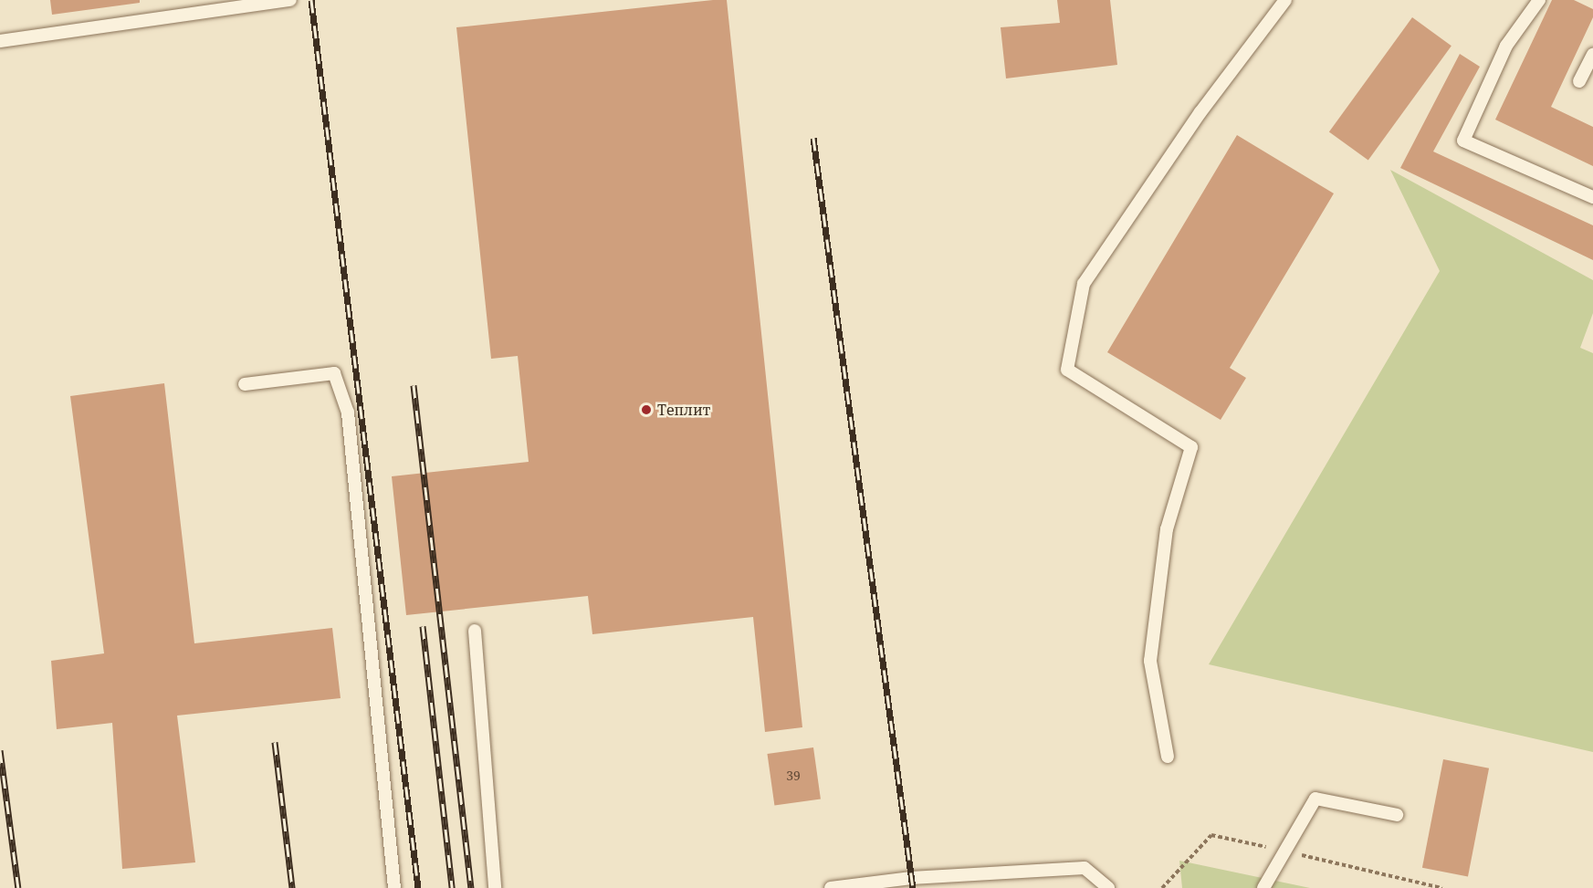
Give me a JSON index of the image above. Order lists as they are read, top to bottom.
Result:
{
  "places": ["Теплит"],
  "house_numbers": ["39"]
}
